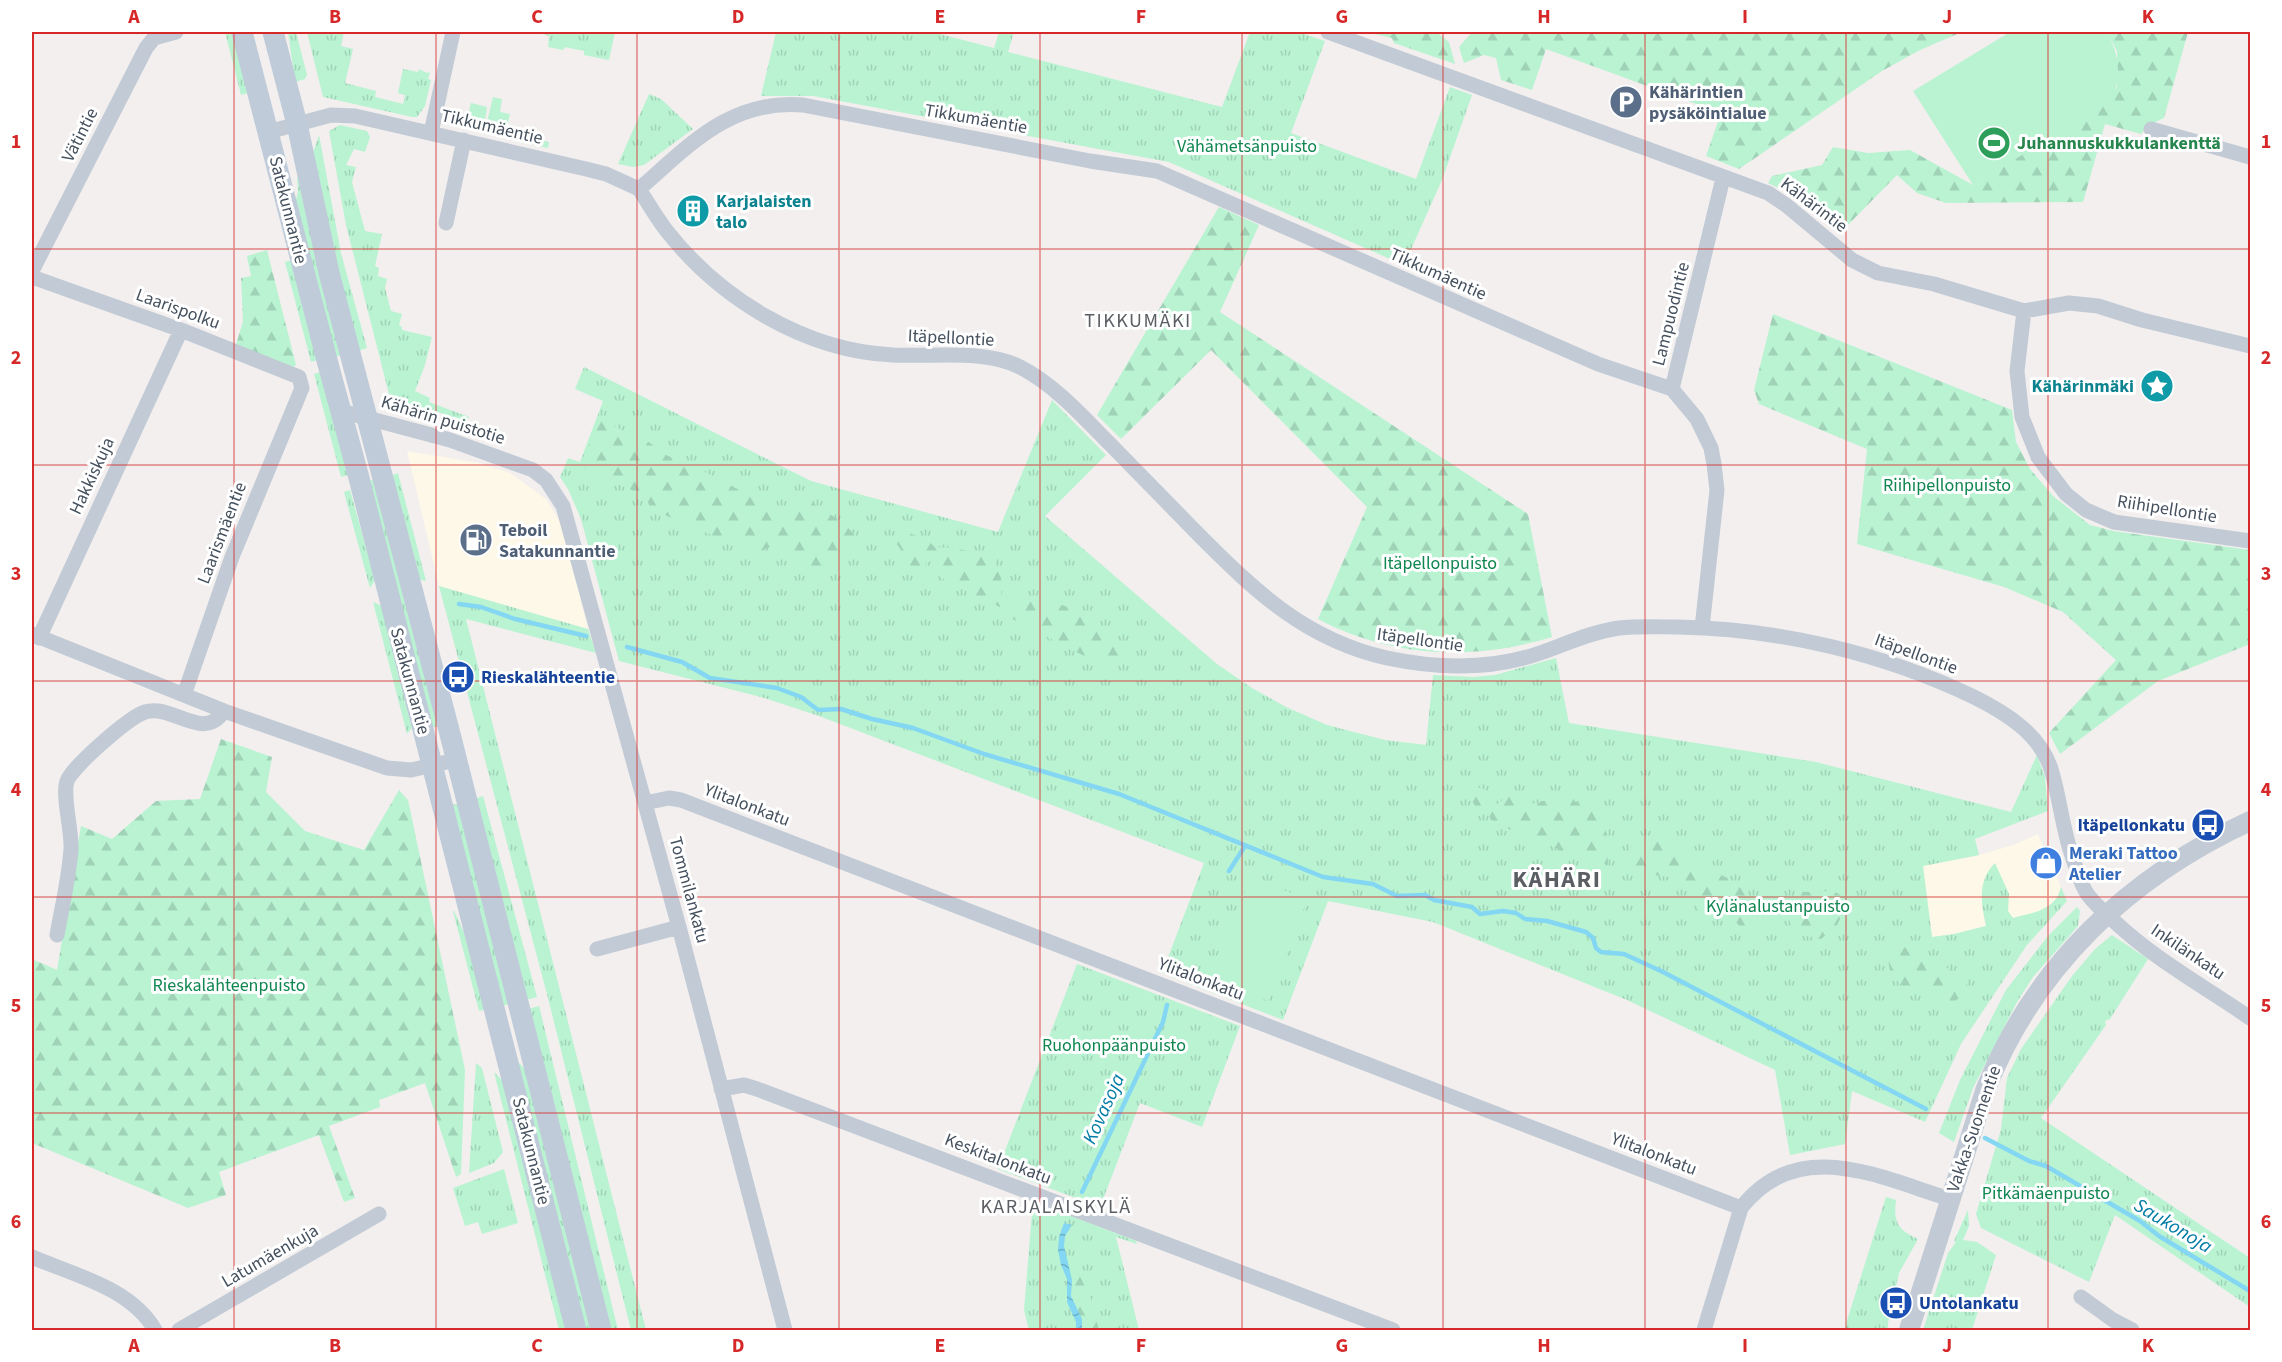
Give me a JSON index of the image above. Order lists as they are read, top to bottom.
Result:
{
  "streets": {
    "main road": ["Satakunnantie"],
    "street": [
      "Tikkumäentie",
      "Vätintie",
      "Kähärintie",
      "Laarispolku",
      "Lampuodintie",
      "Itäpellontie",
      "Kähärin puistotie",
      "Hakkiskuja",
      "Riihipellontie",
      "Laarismäentie",
      "Ylitalonkatu",
      "Tommilankatu",
      "Inkilänkatu",
      "Vakka-Suomentie",
      "Keskitalonkatu",
      "Latumäenkuja"
    ]
  },
  "crossings": [
    ["Tikkumäentie", "Satakunnantie"],
    ["Tikkumäentie", "Lampuodintie"],
    ["Tikkumäentie", "Itäpellontie"],
    ["Kähärintie", "Lampuodintie"],
    ["Kähärintie", "Riihipellontie"],
    ["Satakunnantie", "Kähärin puistotie"],
    ["Laarispolku", "Hakkiskuja"],
    ["Laarispolku", "Laarismäentie"],
    ["Lampuodintie", "Itäpellontie"],
    ["Itäpellontie", "Inkilänkatu"],
    ["Itäpellontie", "Vakka-Suomentie"],
    ["Kähärin puistotie", "Tommilankatu"],
    ["Ylitalonkatu", "Tommilankatu"],
    ["Tommilankatu", "Keskitalonkatu"],
    ["Inkilänkatu", "Vakka-Suomentie"]
  ],
  "districts": ["TIKKUMÄKI", "KÄHÄRI", "KARJALAISKYLÄ"],
  "water": ["Kovasoja", "Saukonoja"],
  "parks": [
    "Vähämetsänpuisto",
    "Riihipellonpuisto",
    "Itäpellonpuisto",
    "Kylänalustanpuisto",
    "Rieskalähteenpuisto",
    "Ruohonpäänpuisto",
    "Pitkämäenpuisto"
  ],
  "places": {
    "parking": ["Kähärintien pysäköintialue"],
    "sports": ["Juhannuskukkulankenttä"],
    "building": ["Karjalaisten talo"],
    "place": ["Kähärinmäki"],
    "fuel station": ["Teboil Satakunnantie"],
    "bus stop": ["Rieskalähteentie", "Itäpellonkatu", "Untolankatu"],
    "shop": ["Meraki Tattoo Atelier"]
  },
  "grid": {
    "columns": [
      "A",
      "B",
      "C",
      "D",
      "E",
      "F",
      "G",
      "H",
      "I",
      "J",
      "K"
    ],
    "rows": [
      "1",
      "2",
      "3",
      "4",
      "5",
      "6"
    ]
  }
}
